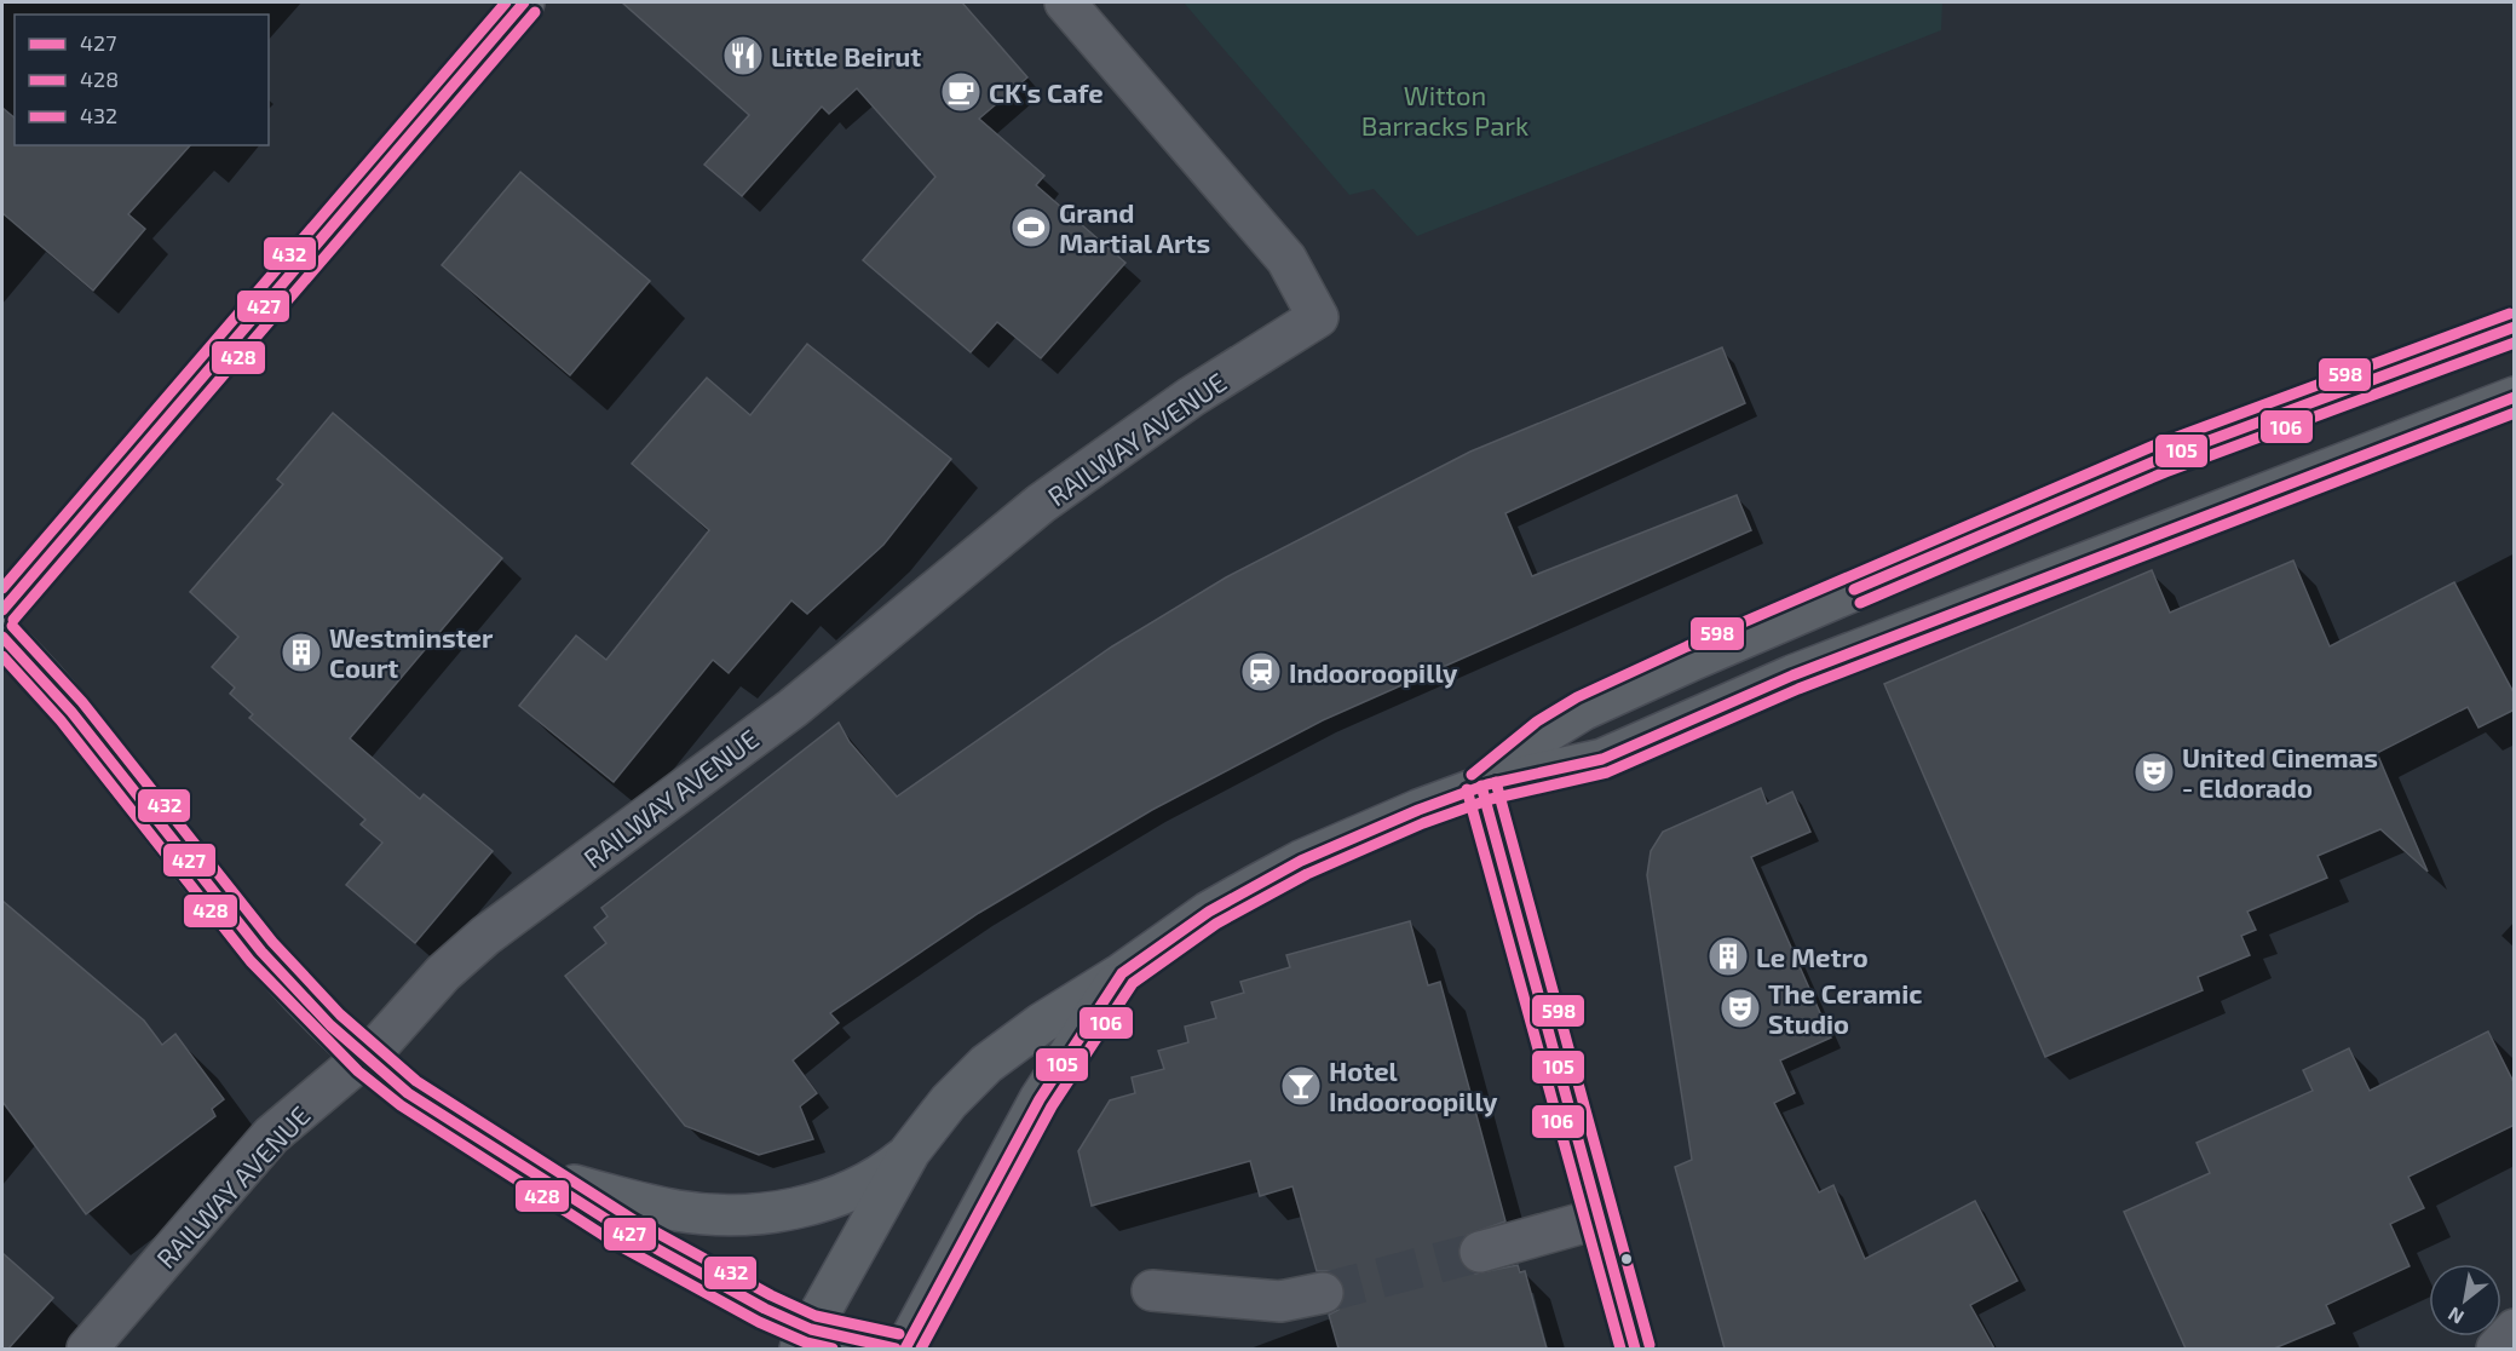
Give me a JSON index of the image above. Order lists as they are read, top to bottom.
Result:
{
  "streets": {
    "street": ["RAILWAY AVENUE"]
  },
  "parks": ["Witton Barracks Park"],
  "places": {
    "restaurant": ["Little Beirut"],
    "cafe": ["CK's Cafe"],
    "sports": ["Grand Martial Arts"],
    "building": ["Westminster Court", "Le Metro"],
    "station": ["Indooroopilly"],
    "theatre": ["United Cinemas - Eldorado", "The Ceramic Studio"],
    "bar": ["Hotel Indooroopilly"]
  },
  "lines": [
    "transit line 427",
    "transit line 432",
    "transit line 428",
    "transit line 598",
    "transit line 105",
    "transit line 106"
  ],
  "legend": ["427", "428", "432"],
  "north": "bottom left"
}
